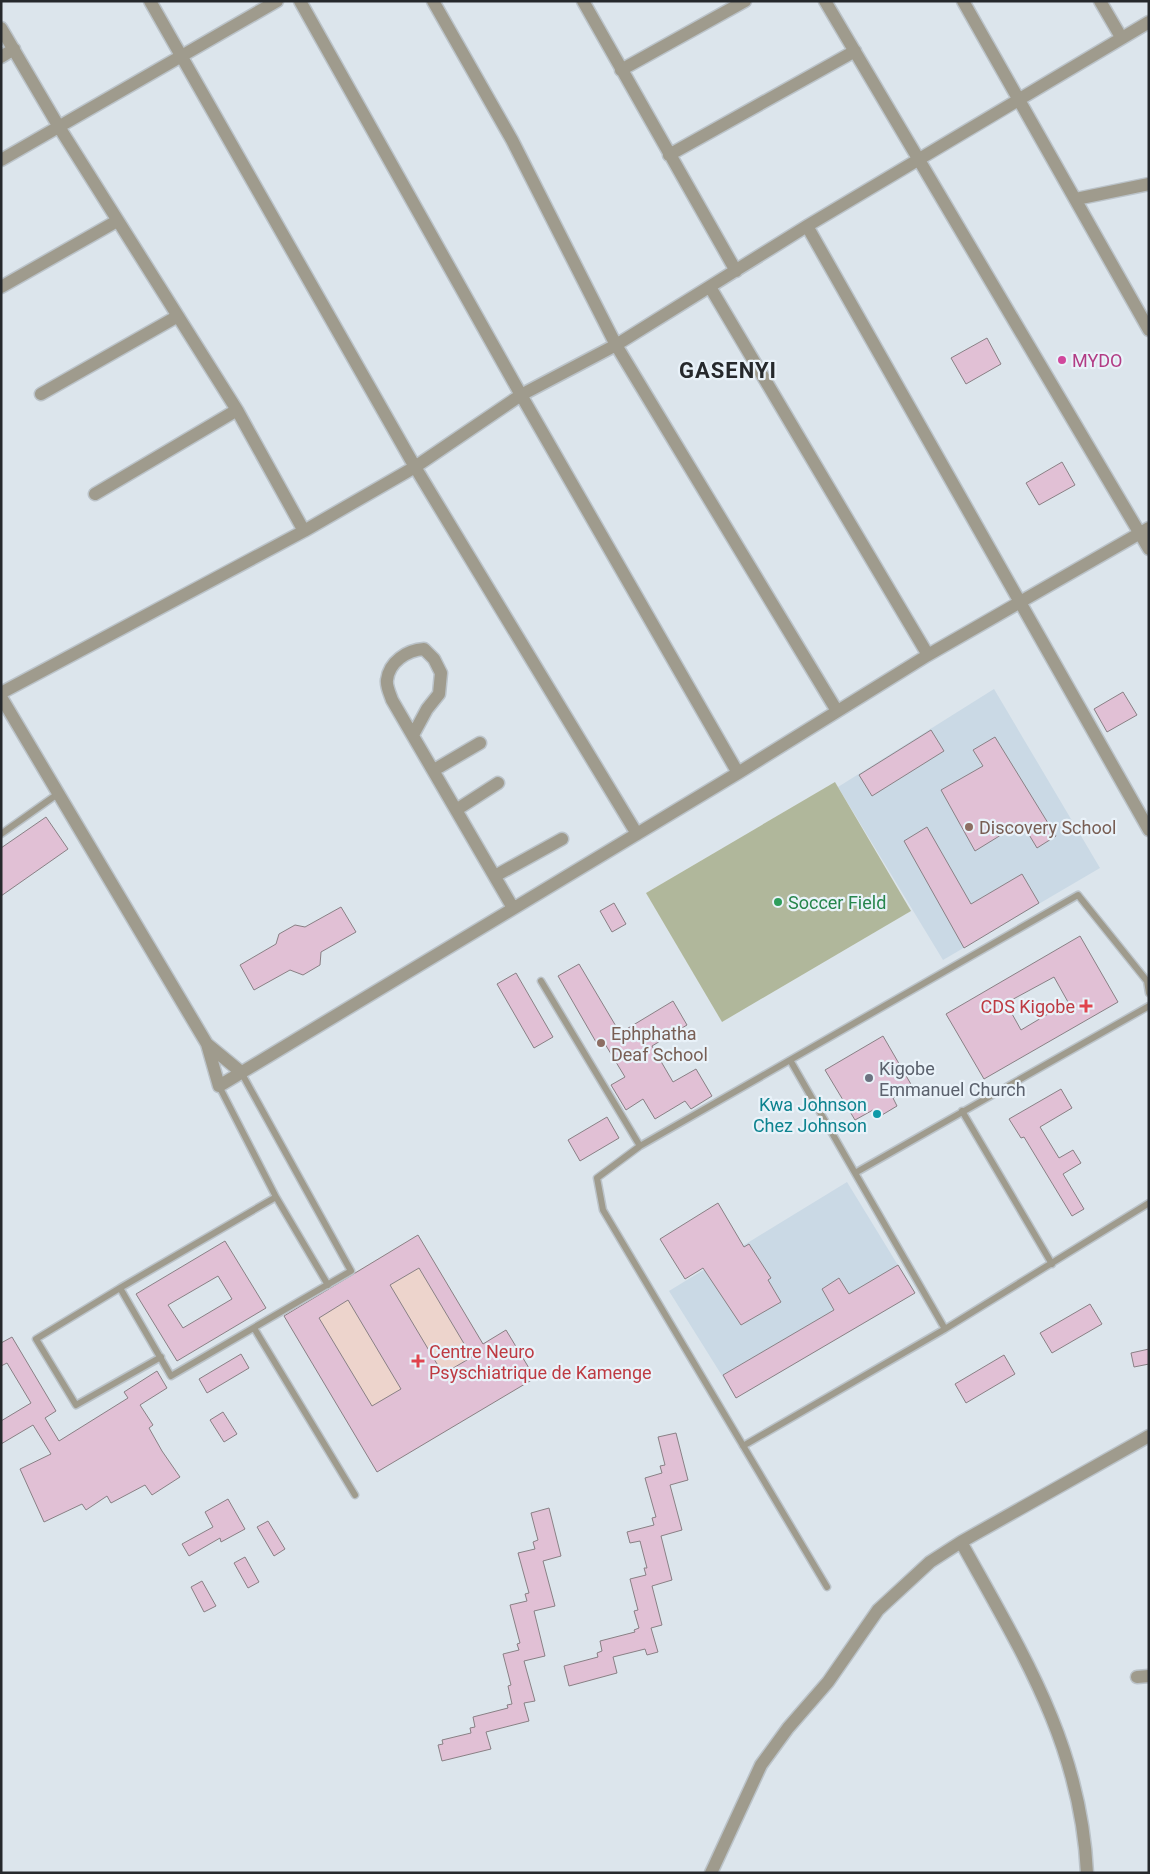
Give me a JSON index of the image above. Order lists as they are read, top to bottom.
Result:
{
  "districts": ["GASENYI"],
  "places": {
    "other": [
      "MYDO",
      "Discovery School",
      "Soccer Field",
      "Ephphatha Deaf School",
      "Kigobe Emmanuel Church",
      "Kwa Johnson Chez Johnson"
    ],
    "health": ["CDS Kigobe", "Centre Neuro Psyschiatrique de Kamenge"]
  }
}
